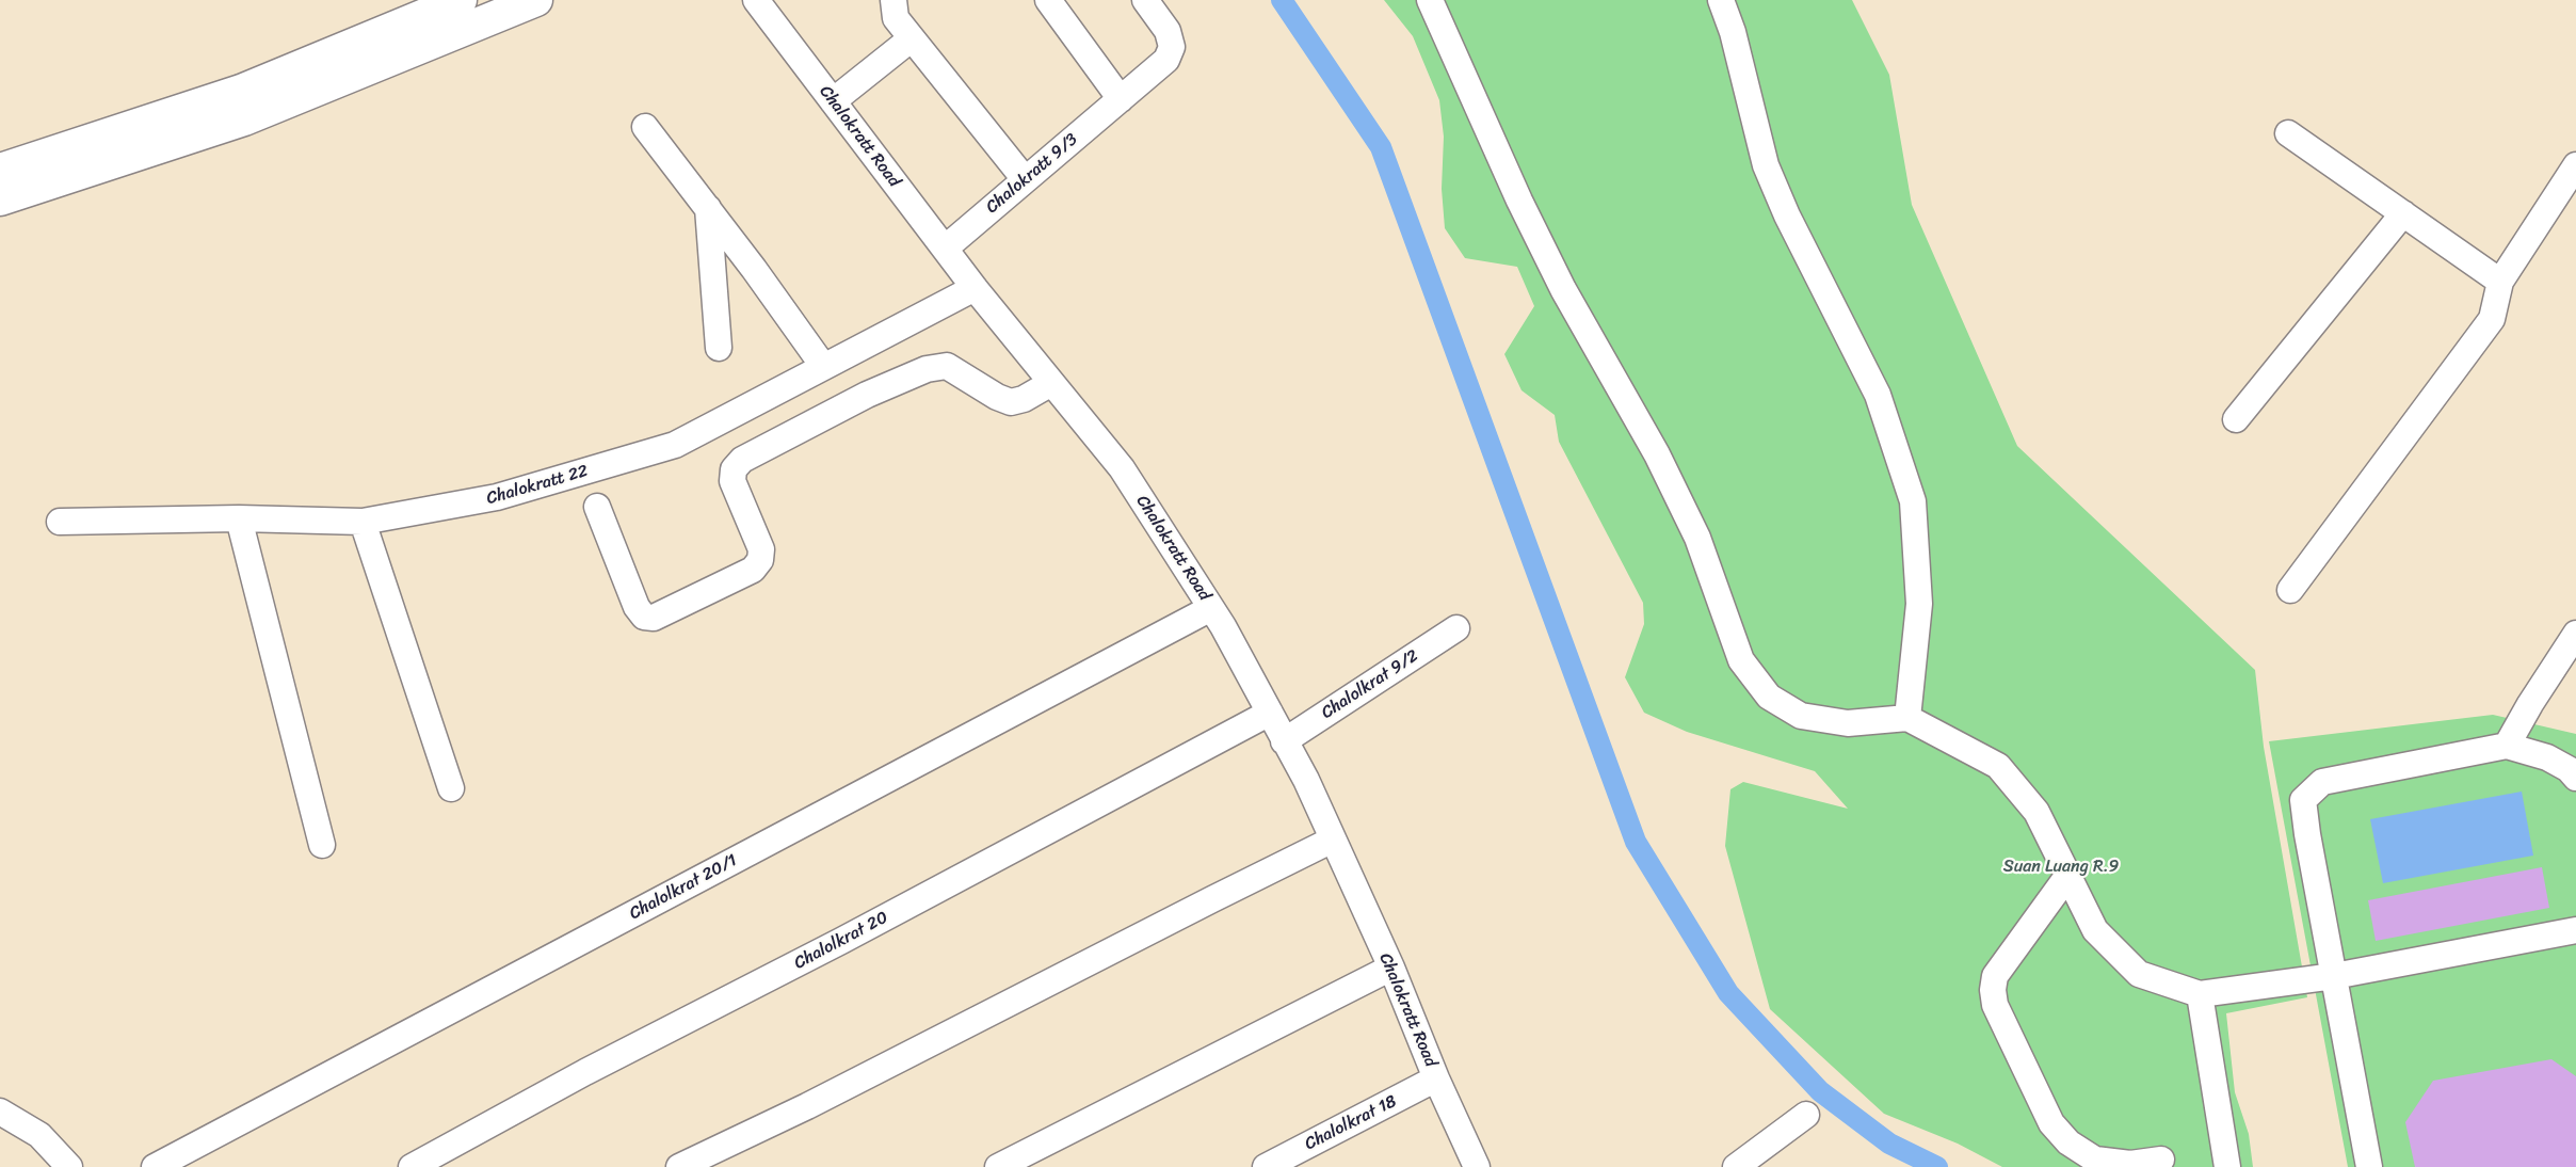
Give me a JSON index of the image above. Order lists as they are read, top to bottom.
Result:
{
  "streets": {
    "street": [
      "Chalokratt Road",
      "Chalokratt 9/3",
      "Chalokratt 22",
      "Chalolkrat 9/2",
      "Chalolkrat 20/1",
      "Chalolkrat 20",
      "Chalolkrat 18"
    ]
  },
  "crossings": [
    ["Chalokratt Road", "Chalokratt 9/3"],
    ["Chalokratt Road", "Chalokratt 22"],
    ["Chalokratt Road", "Chalolkrat 9/2"],
    ["Chalokratt Road", "Chalolkrat 20/1"],
    ["Chalokratt Road", "Chalolkrat 20"],
    ["Chalokratt Road", "Chalolkrat 18"]
  ],
  "parks": ["Suan Luang R.9"]
}
